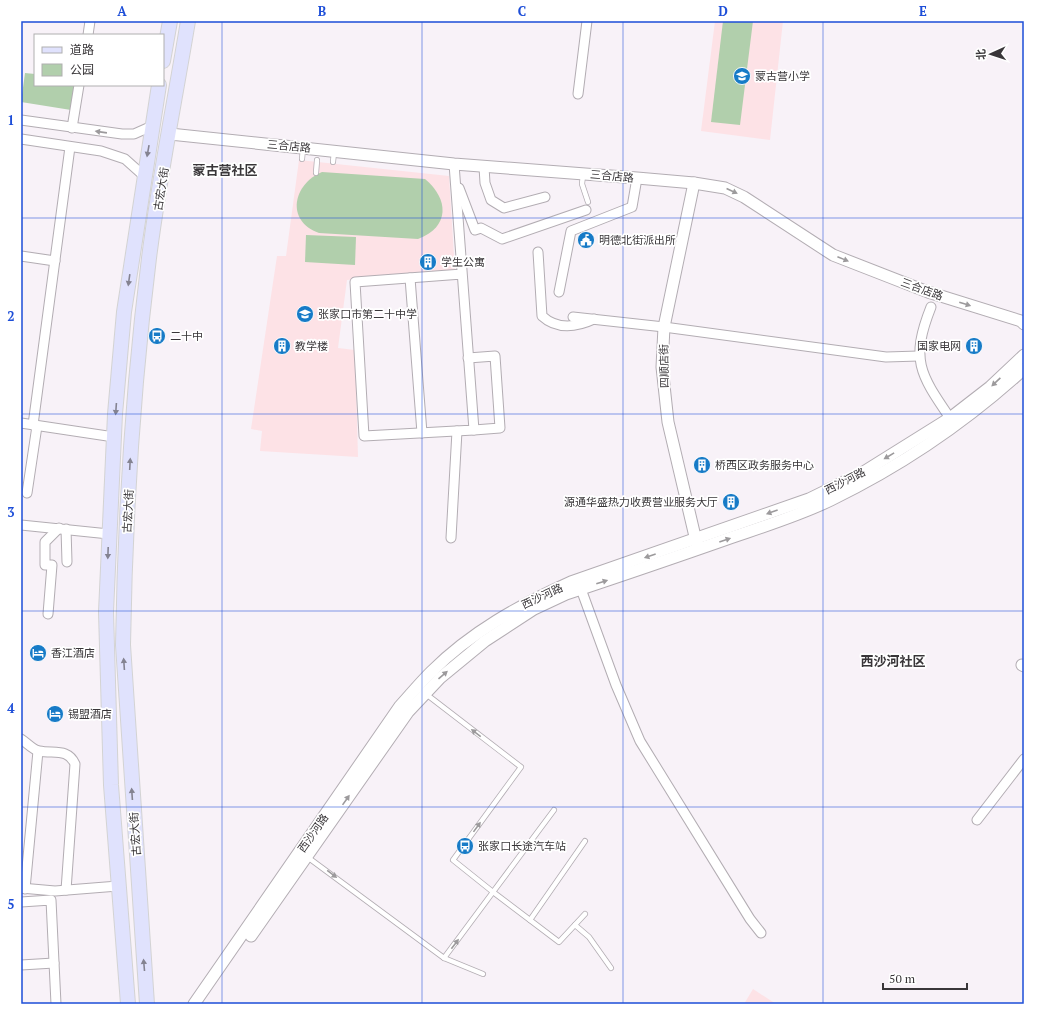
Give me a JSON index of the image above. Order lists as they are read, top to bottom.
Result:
{
  "streets": {
    "main road": ["古宏大街"],
    "street": ["三合店路", "四顺店街", "西沙河路"]
  },
  "crossings": [
    ["三合店路", "古宏大街"],
    ["三合店路", "四顺店街"],
    ["四顺店街", "西沙河路"]
  ],
  "districts": ["蒙古营社区", "西沙河社区"],
  "places": {
    "school or university": ["蒙古营小学", "张家口市第二十中学"],
    "public building": ["明德北街派出所"],
    "building": [
      "学生公寓",
      "教学楼",
      "国家电网",
      "桥西区政务服务中心",
      "源通华盛热力收费营业服务大厅"
    ],
    "bus stop": ["二十中", "张家口长途汽车站"],
    "hotel": ["香江酒店", "锡盟酒店"]
  },
  "legend": ["道路", "公园"],
  "scale_bar": "50 m",
  "north": "left",
  "grid": {
    "columns": [
      "A",
      "B",
      "C",
      "D",
      "E"
    ],
    "rows": [
      "1",
      "2",
      "3",
      "4",
      "5"
    ]
  }
}
